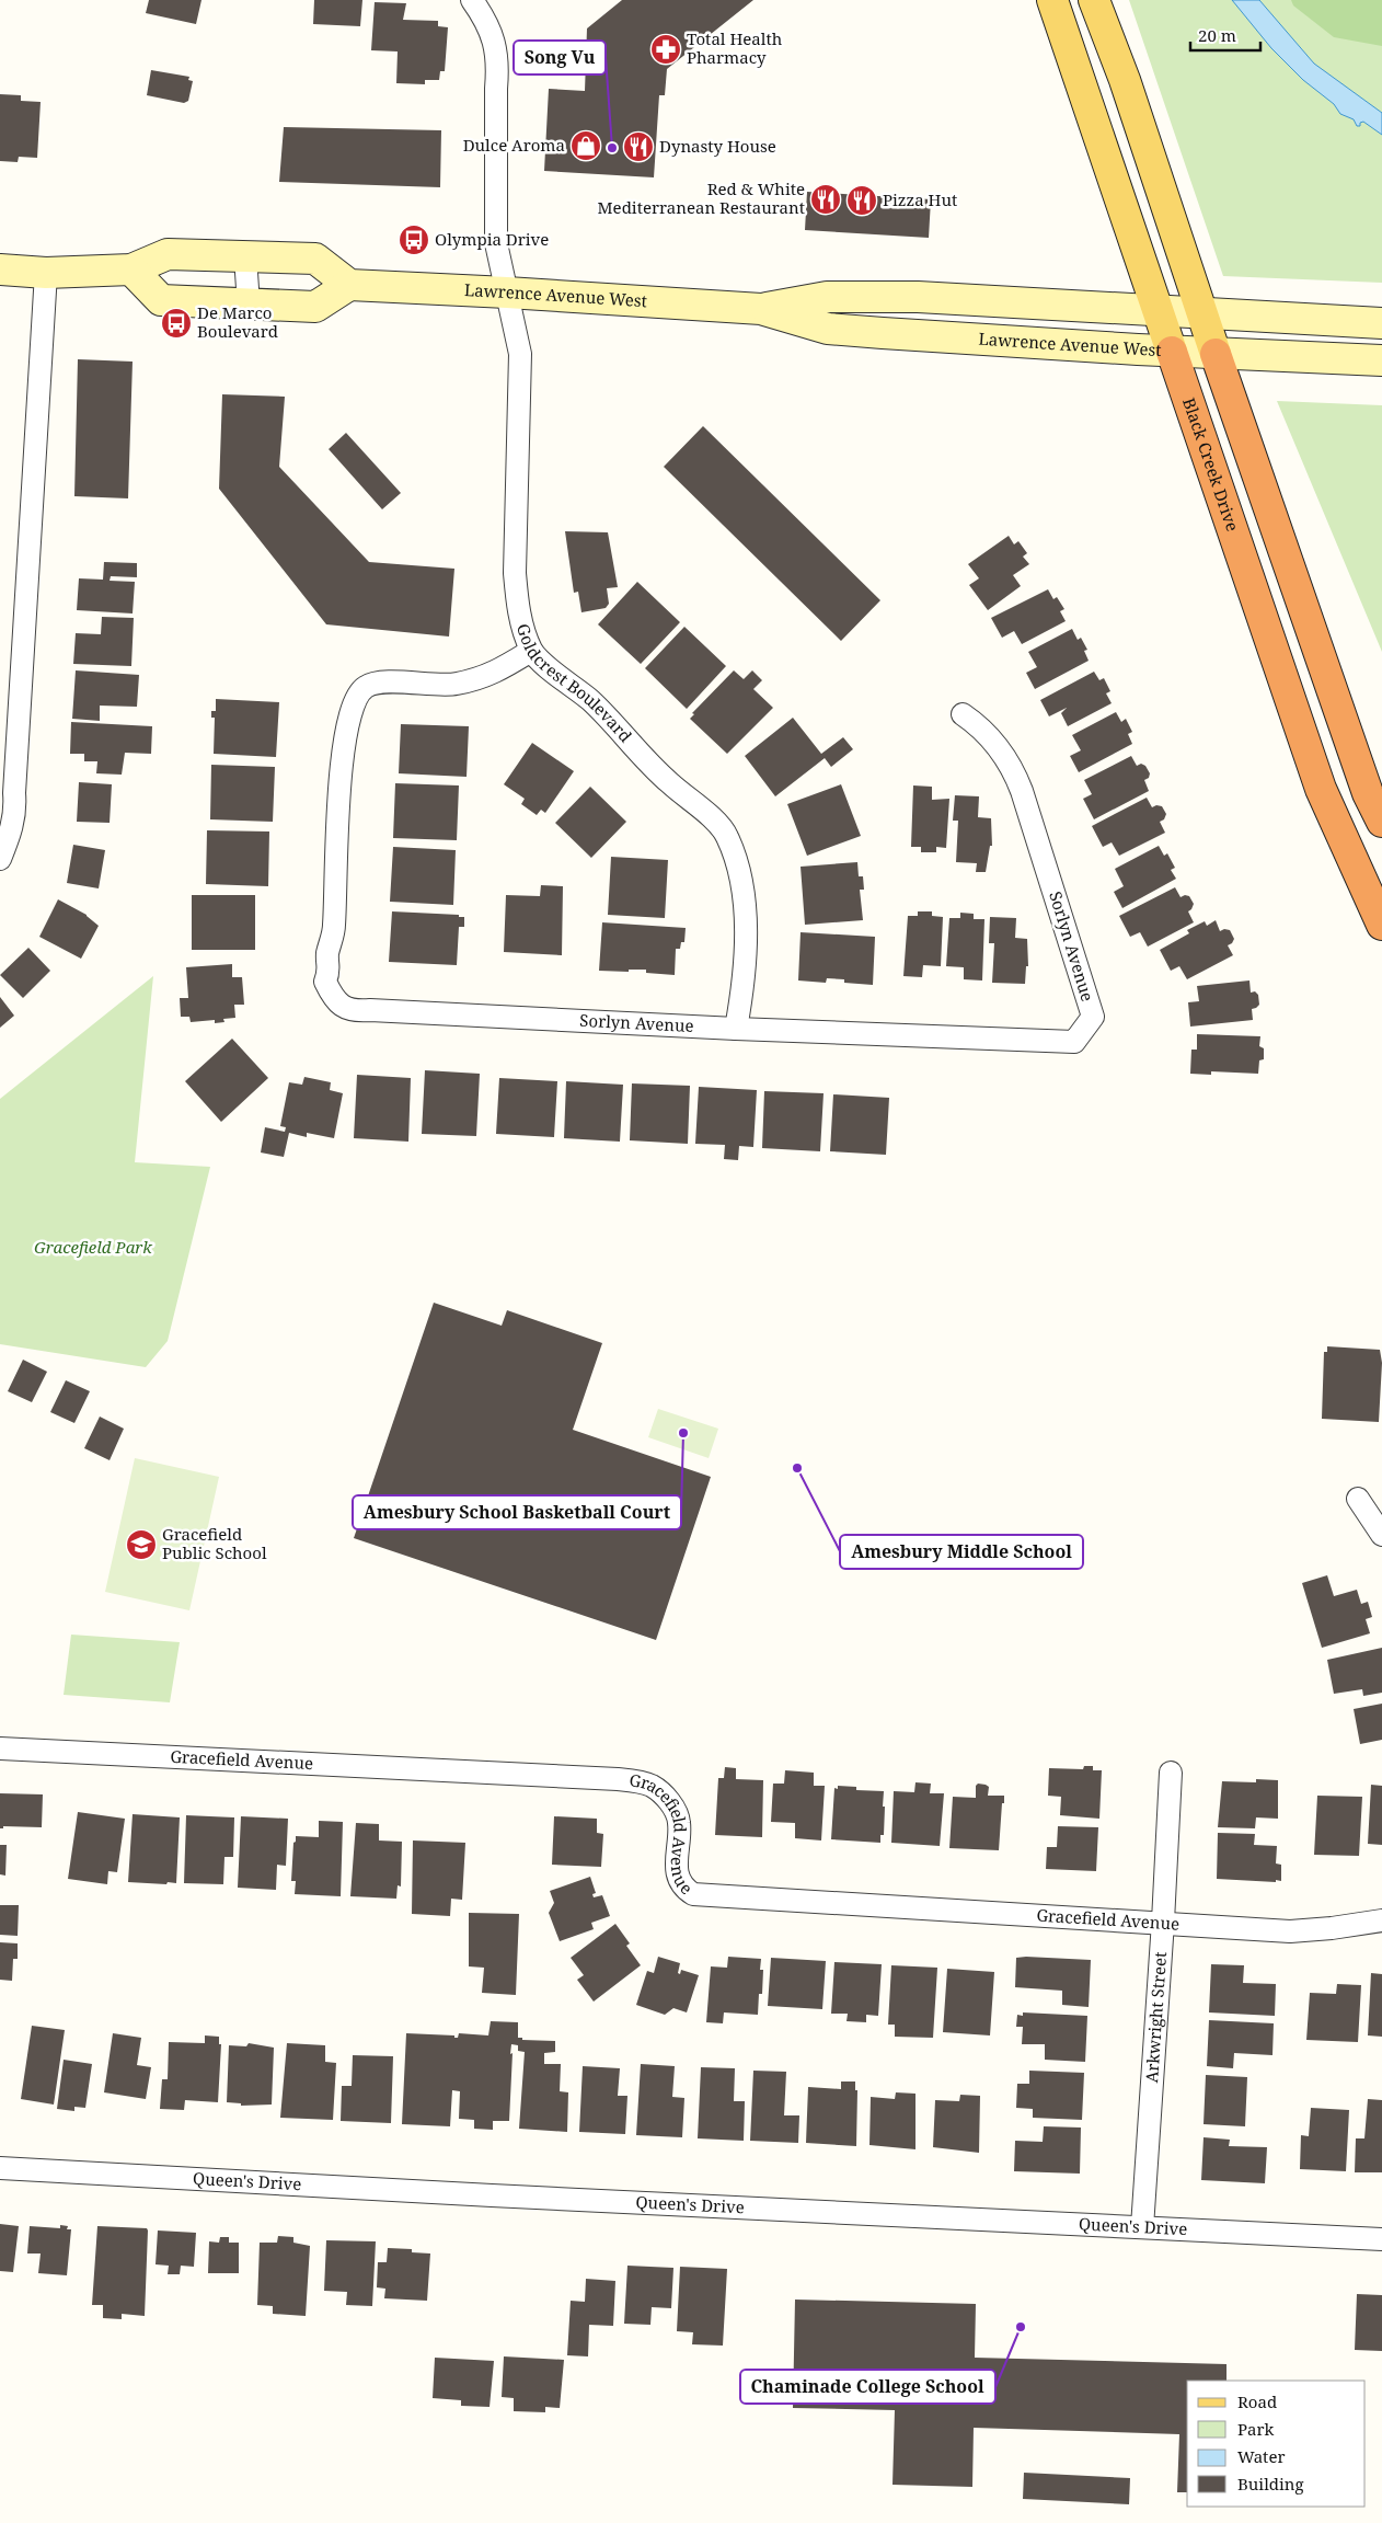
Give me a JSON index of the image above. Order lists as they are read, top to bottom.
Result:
{
  "streets": {
    "highway": ["Black Creek Drive"],
    "main road": ["Lawrence Avenue West"],
    "street": [
      "Goldcrest Boulevard",
      "Sorlyn Avenue",
      "Gracefield Avenue",
      "Arkwright Street",
      "Queen's Drive"
    ]
  },
  "crossings": [
    ["Lawrence Avenue West", "Black Creek Drive"],
    ["Lawrence Avenue West", "Goldcrest Boulevard"],
    ["Goldcrest Boulevard", "Sorlyn Avenue"],
    ["Gracefield Avenue", "Arkwright Street"],
    ["Arkwright Street", "Queen's Drive"]
  ],
  "parks": ["Gracefield Park"],
  "places": {
    "pharmacy": ["Total Health Pharmacy"],
    "shop": ["Dulce Aroma"],
    "restaurant": ["Dynasty House", "Red & White Mediterranean Restaurant", "Pizza Hut"],
    "other": [
      "Song Vu",
      "Amesbury School Basketball Court",
      "Amesbury Middle School",
      "Chaminade College School"
    ],
    "bus stop": ["Olympia Drive", "De Marco Boulevard"],
    "school or university": ["Gracefield Public School"]
  },
  "legend": [
    "Road",
    "Park",
    "Water",
    "Building"
  ],
  "scale_bar": "20 m"
}
